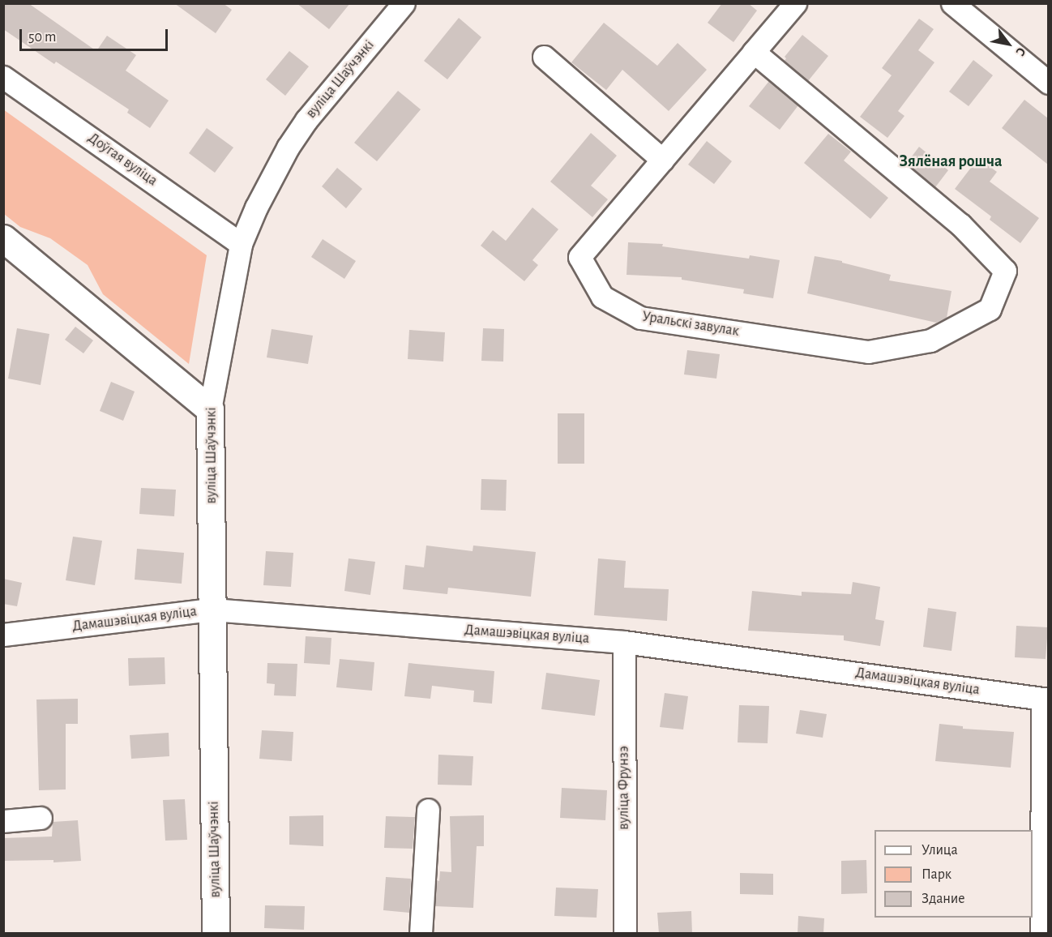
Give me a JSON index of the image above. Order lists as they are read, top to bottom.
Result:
{
  "streets": {
    "main road": ["вуліца Шаўчэнкі"],
    "street": [
      "Доўгая вуліца",
      "Уральскі завулак",
      "Дамашэвіцкая вуліца",
      "вуліца Фрунзэ"
    ]
  },
  "crossings": [
    ["вуліца Шаўчэнкі", "Доўгая вуліца"],
    ["вуліца Шаўчэнкі", "Дамашэвіцкая вуліца"],
    ["Дамашэвіцкая вуліца", "вуліца Фрунзэ"]
  ],
  "districts": ["Зялёная рошча"],
  "legend": ["Улица", "Парк", "Здание"],
  "scale_bar": "50 m",
  "north": "bottom right"
}
